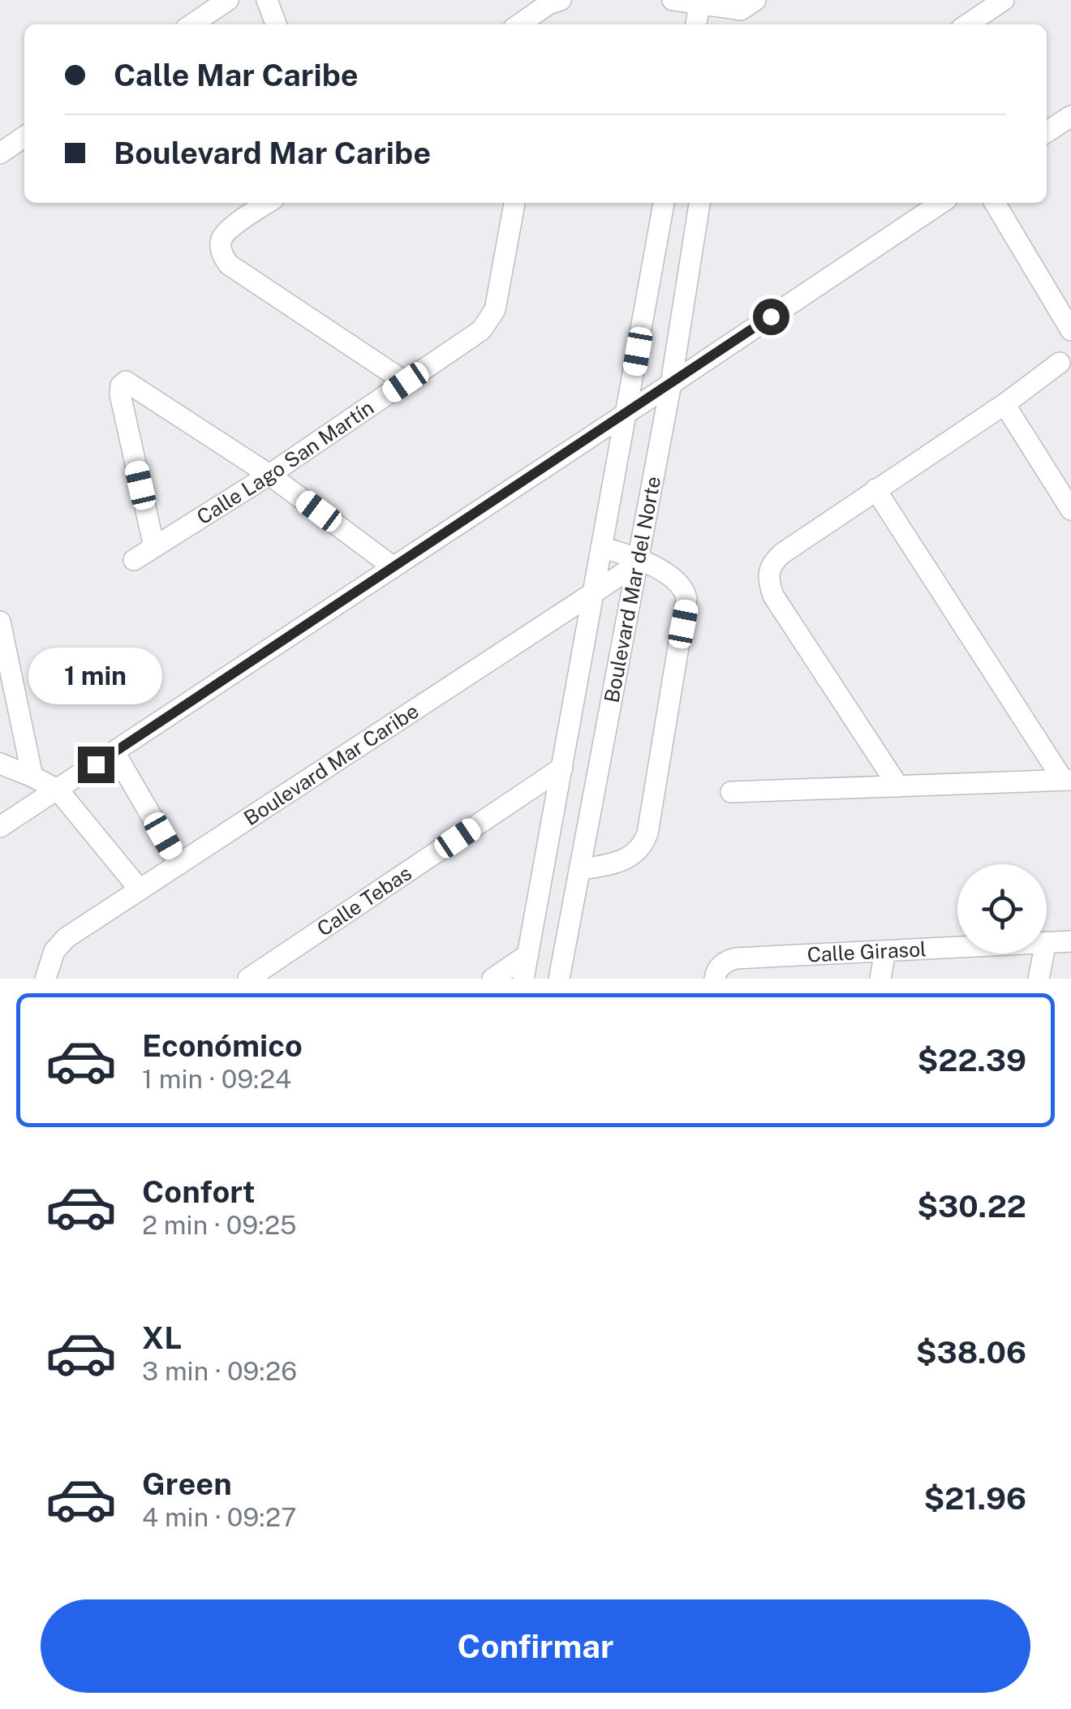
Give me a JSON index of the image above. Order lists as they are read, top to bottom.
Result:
{
  "streets": {
    "street": [
      "Calle Lago San Martín",
      "Boulevard Mar del Norte",
      "Boulevard Mar Caribe",
      "Calle Tebas",
      "Calle Girasol"
    ]
  },
  "crossings": [
    ["Boulevard Mar del Norte", "Boulevard Mar Caribe"],
    ["Boulevard Mar del Norte", "Calle Tebas"]
  ],
  "page": {
    "banner": ["Calle Mar Caribe", "Boulevard Mar Caribe"],
    "bubble": "1 min",
    "list": [
      {
        "name": "Económico",
        "note": "1 min · 09:24",
        "value": "$22.39"
      },
      {
        "name": "Confort",
        "note": "2 min · 09:25",
        "value": "$30.22"
      },
      {
        "name": "XL",
        "note": "3 min · 09:26",
        "value": "$38.06"
      },
      {
        "name": "Green",
        "note": "4 min · 09:27",
        "value": "$21.96"
      }
    ],
    "buttons": "Confirmar"
  }
}
